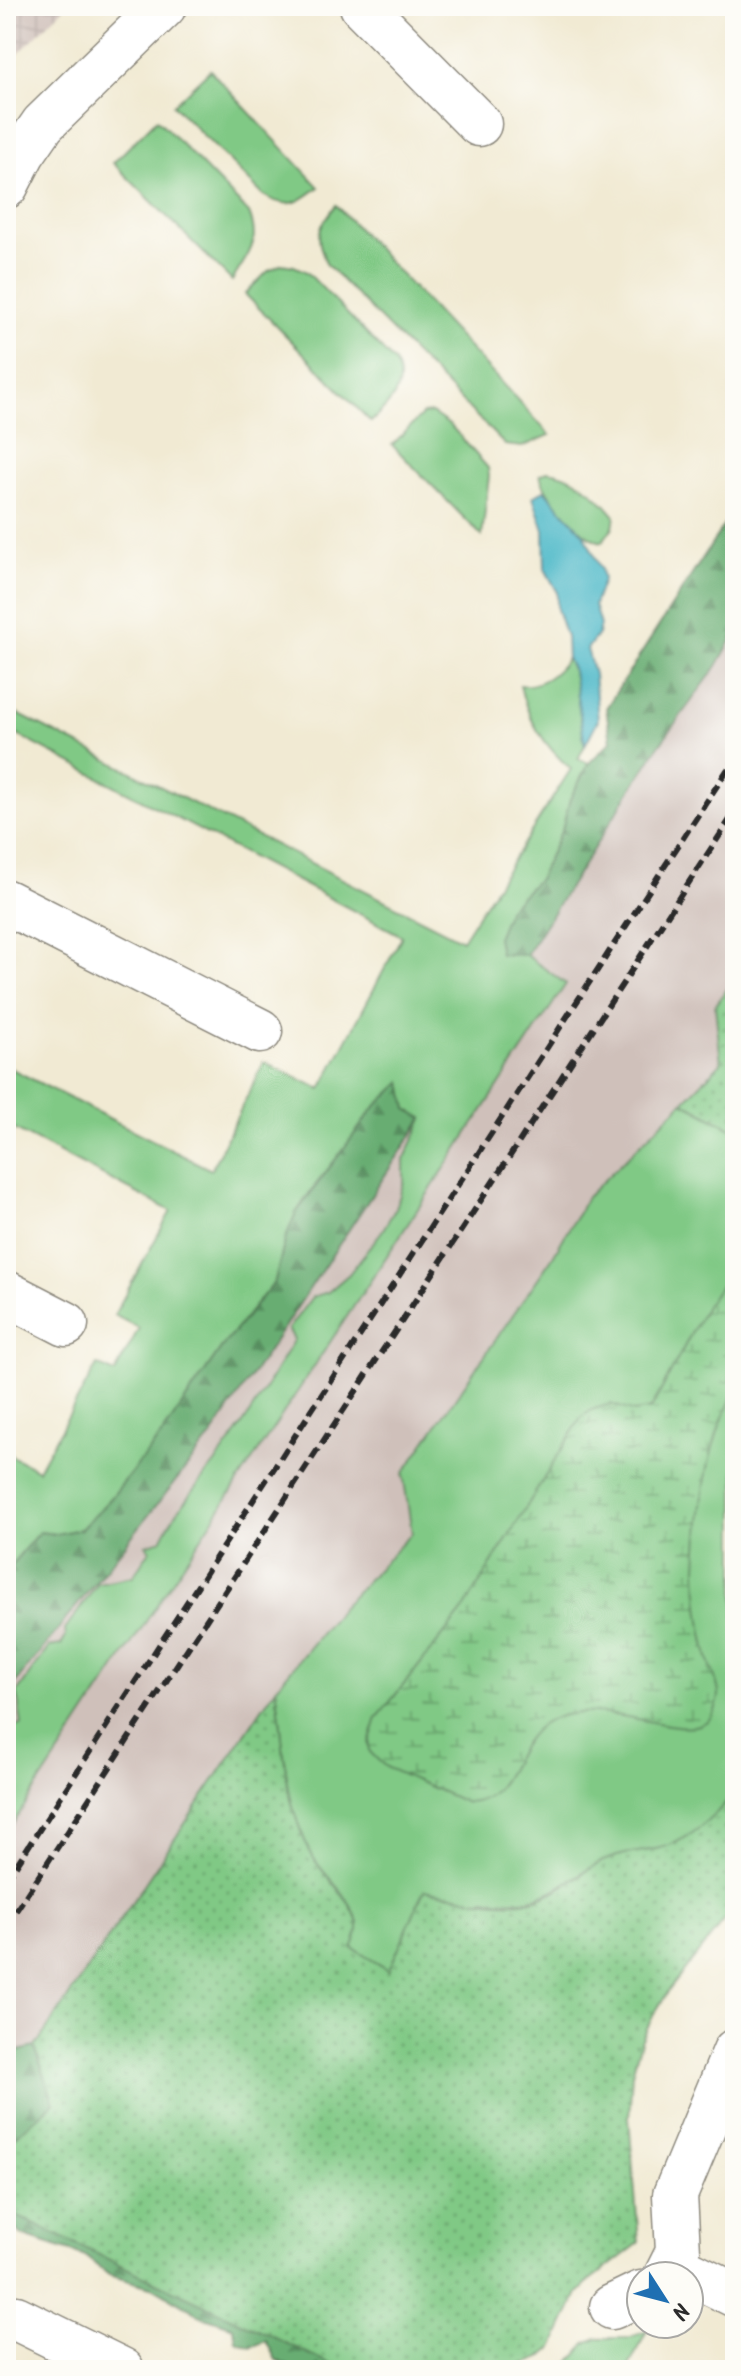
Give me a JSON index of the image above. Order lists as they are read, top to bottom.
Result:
{
  "north": "bottom right"
}
